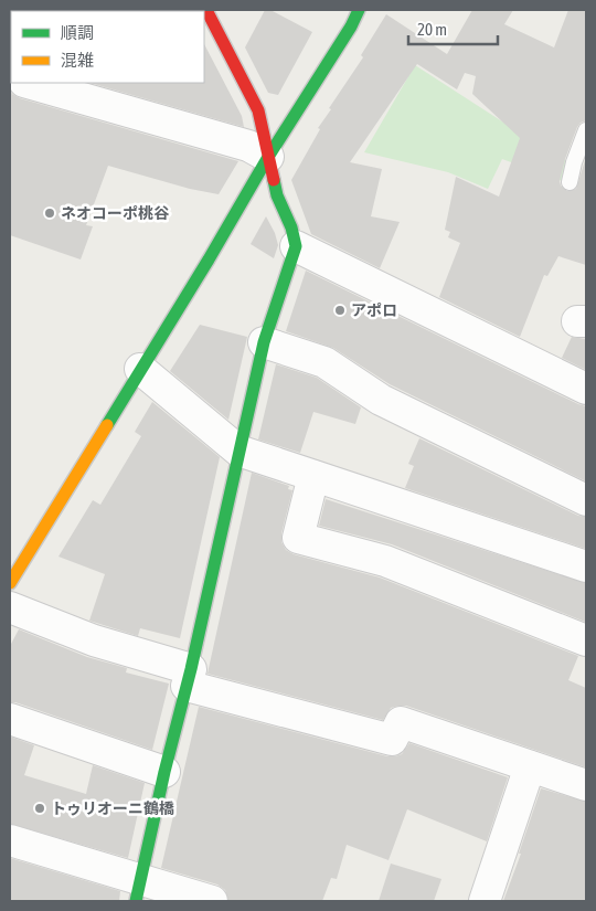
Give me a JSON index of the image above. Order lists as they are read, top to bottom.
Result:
{
  "places": ["ネオコーポ桃谷", "アポロ", "トゥリオーニ鶴橋"],
  "legend": ["順調", "混雑"],
  "scale_bar": "20 m"
}
